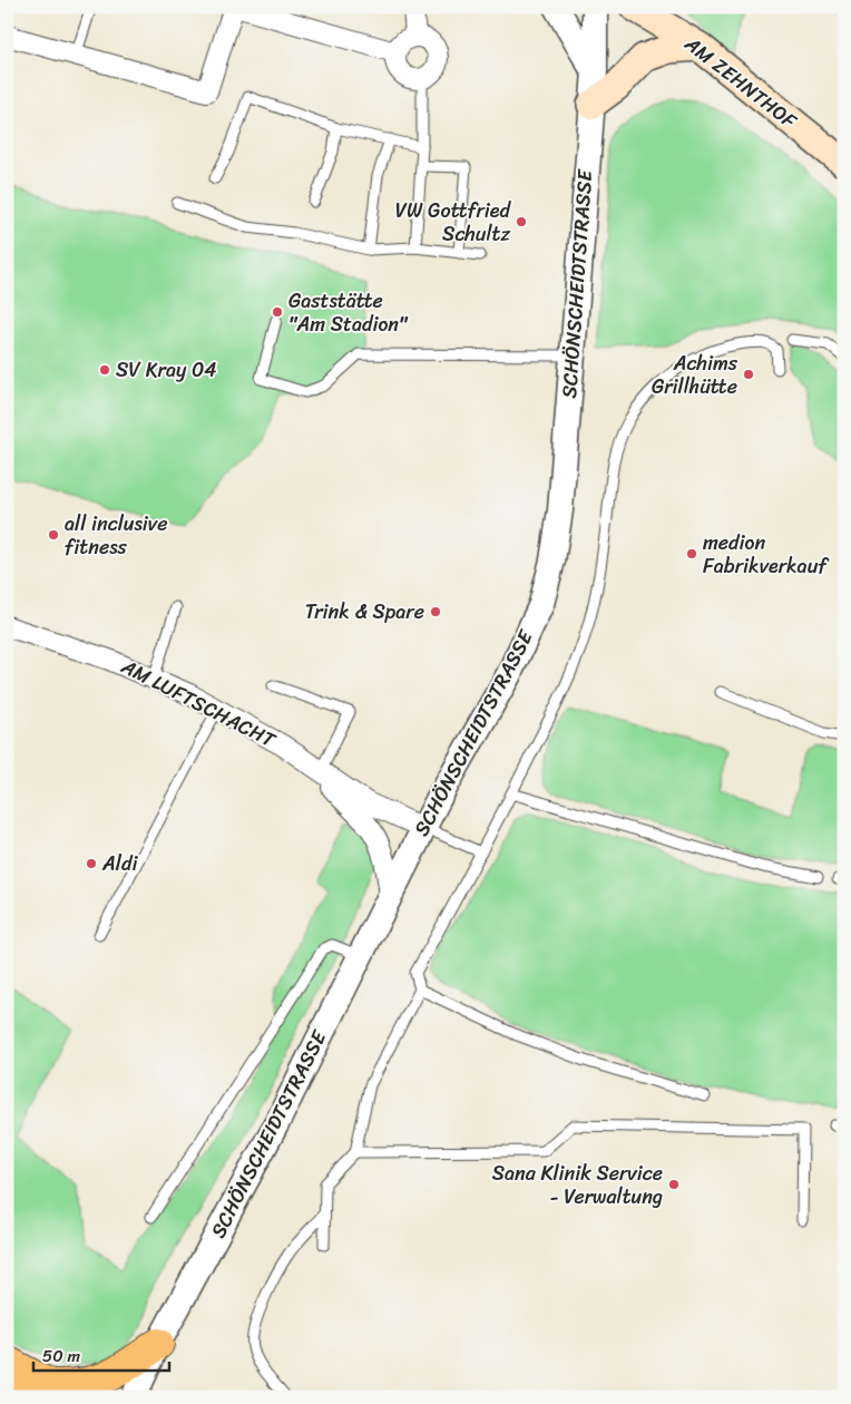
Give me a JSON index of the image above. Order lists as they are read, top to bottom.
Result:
{
  "streets": {
    "main road": ["AM ZEHNTHOF"],
    "street": ["SCHÖNSCHEIDTSTRASSE", "AM LUFTSCHACHT"]
  },
  "crossings": [
    ["SCHÖNSCHEIDTSTRASSE", "AM LUFTSCHACHT"]
  ],
  "places": [
    "VW Gottfried Schultz",
    "Gaststätte \"Am Stadion\"",
    "SV Kray 04",
    "Achims Grillhütte",
    "all inclusive fitness",
    "medion Fabrikverkauf",
    "Trink & Spare",
    "Aldi",
    "Sana Klinik Service - Verwaltung"
  ],
  "scale_bar": "50 m"
}
